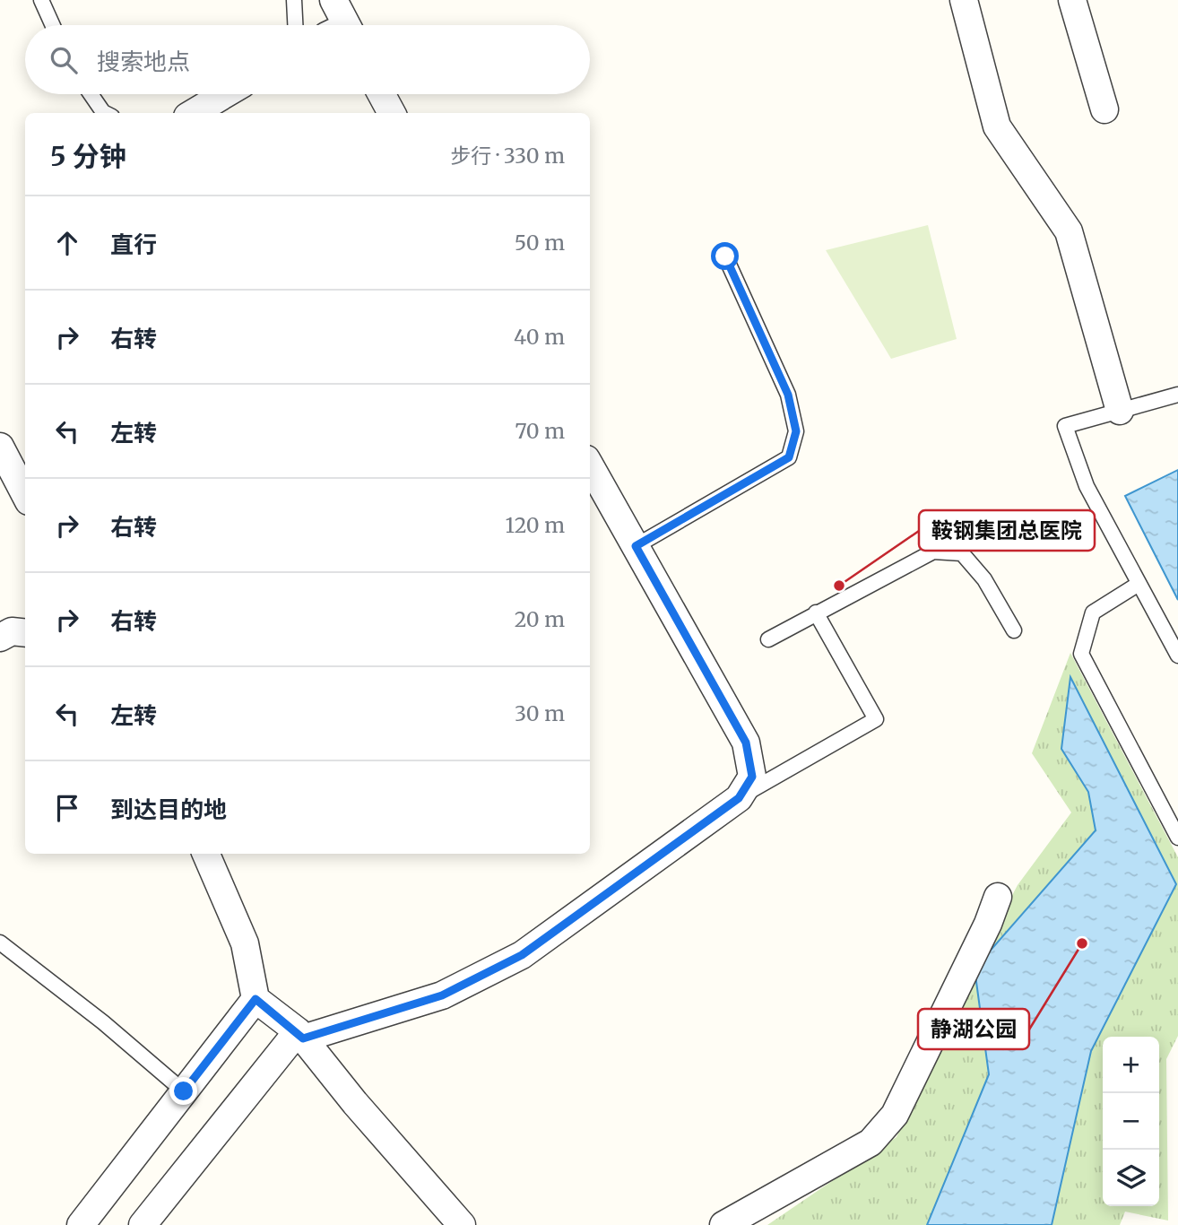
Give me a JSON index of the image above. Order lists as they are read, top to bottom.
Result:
{
  "places": ["鞍钢集团总医院", "静湖公园"],
  "page": {
    "search": "搜索地点",
    "heading": ["5 分钟", "步行 · 330 m"],
    "list": [
      ["直行", "50 m"],
      ["右转", "40 m"],
      ["左转", "70 m"],
      ["右转", "120 m"],
      ["右转", "20 m"],
      ["左转", "30 m"],
      "到达目的地"
    ],
    "map_buttons": ["+", "−"]
  }
}
